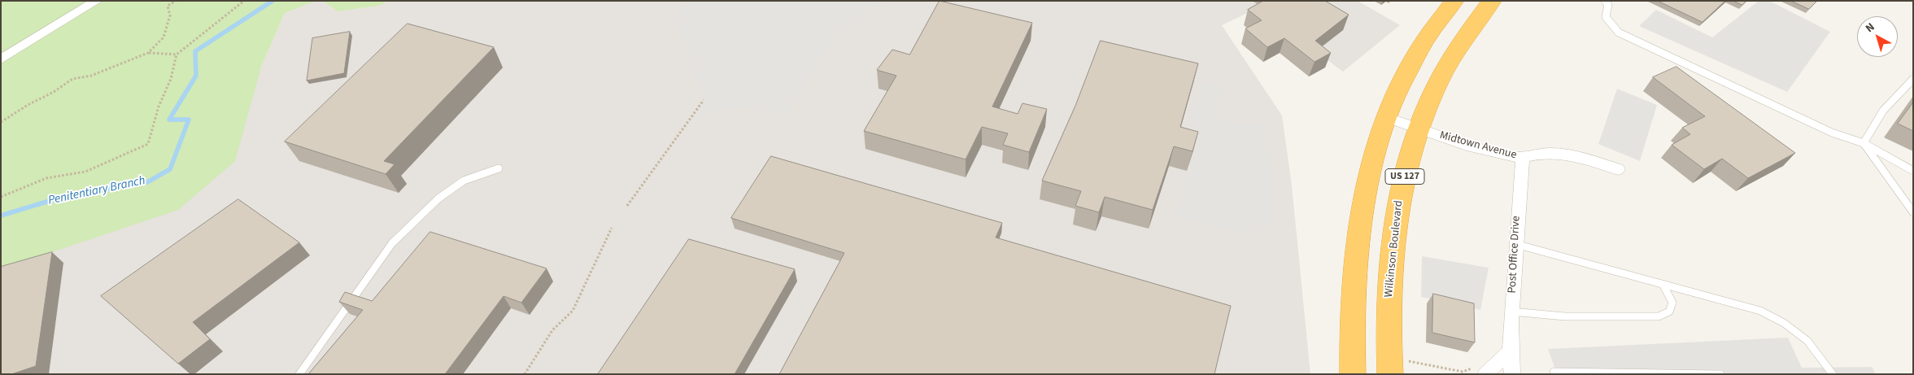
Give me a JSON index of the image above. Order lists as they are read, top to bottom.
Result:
{
  "streets": {
    "highway": ["US 127", "Wilkinson Boulevard"],
    "street": ["Midtown Avenue", "Post Office Drive"]
  },
  "crossings": [
    ["Midtown Avenue", "US 127"],
    ["Midtown Avenue", "Wilkinson Boulevard"],
    ["Midtown Avenue", "Post Office Drive"]
  ],
  "water": ["Penitentiary Branch"],
  "north": "top left"
}
